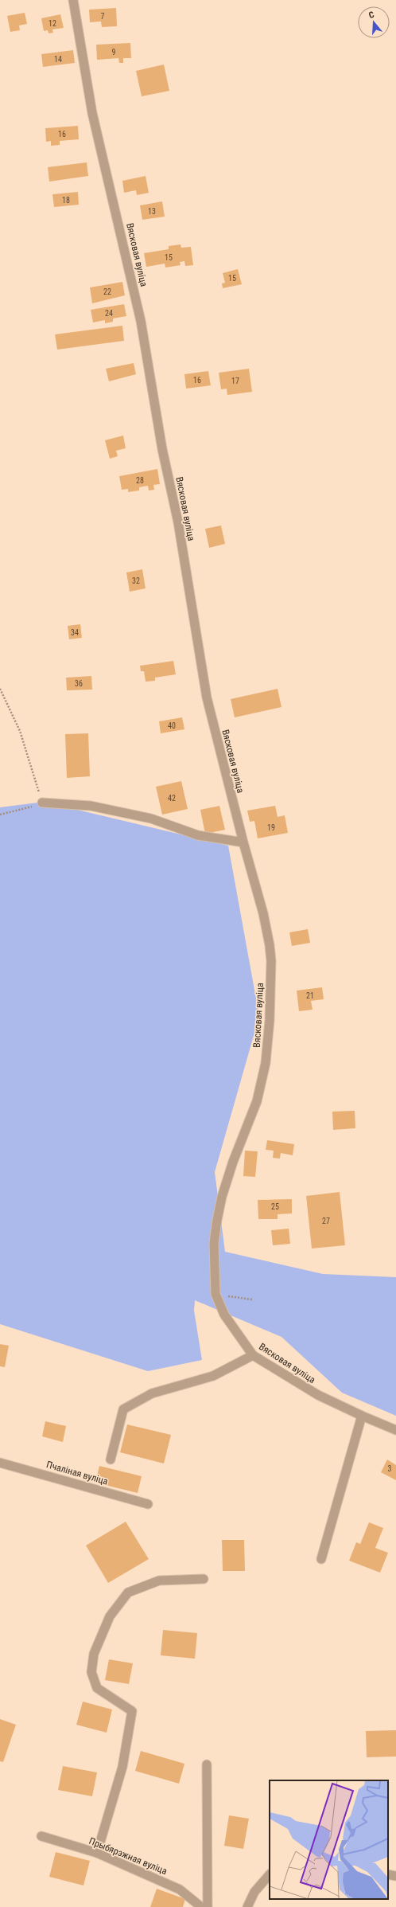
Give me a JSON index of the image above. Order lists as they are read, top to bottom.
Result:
{
  "streets": {
    "street": ["Вясковая вуліца", "Пчаліная вуліца", "Прыбярэжная вуліца"]
  },
  "house_numbers": [
    "7",
    "12",
    "9",
    "14",
    "16",
    "18",
    "13",
    "15",
    "15",
    "22",
    "24",
    "16",
    "17",
    "28",
    "32",
    "34",
    "36",
    "40",
    "42",
    "19",
    "21",
    "25",
    "27",
    "3"
  ],
  "north": "top"
}
